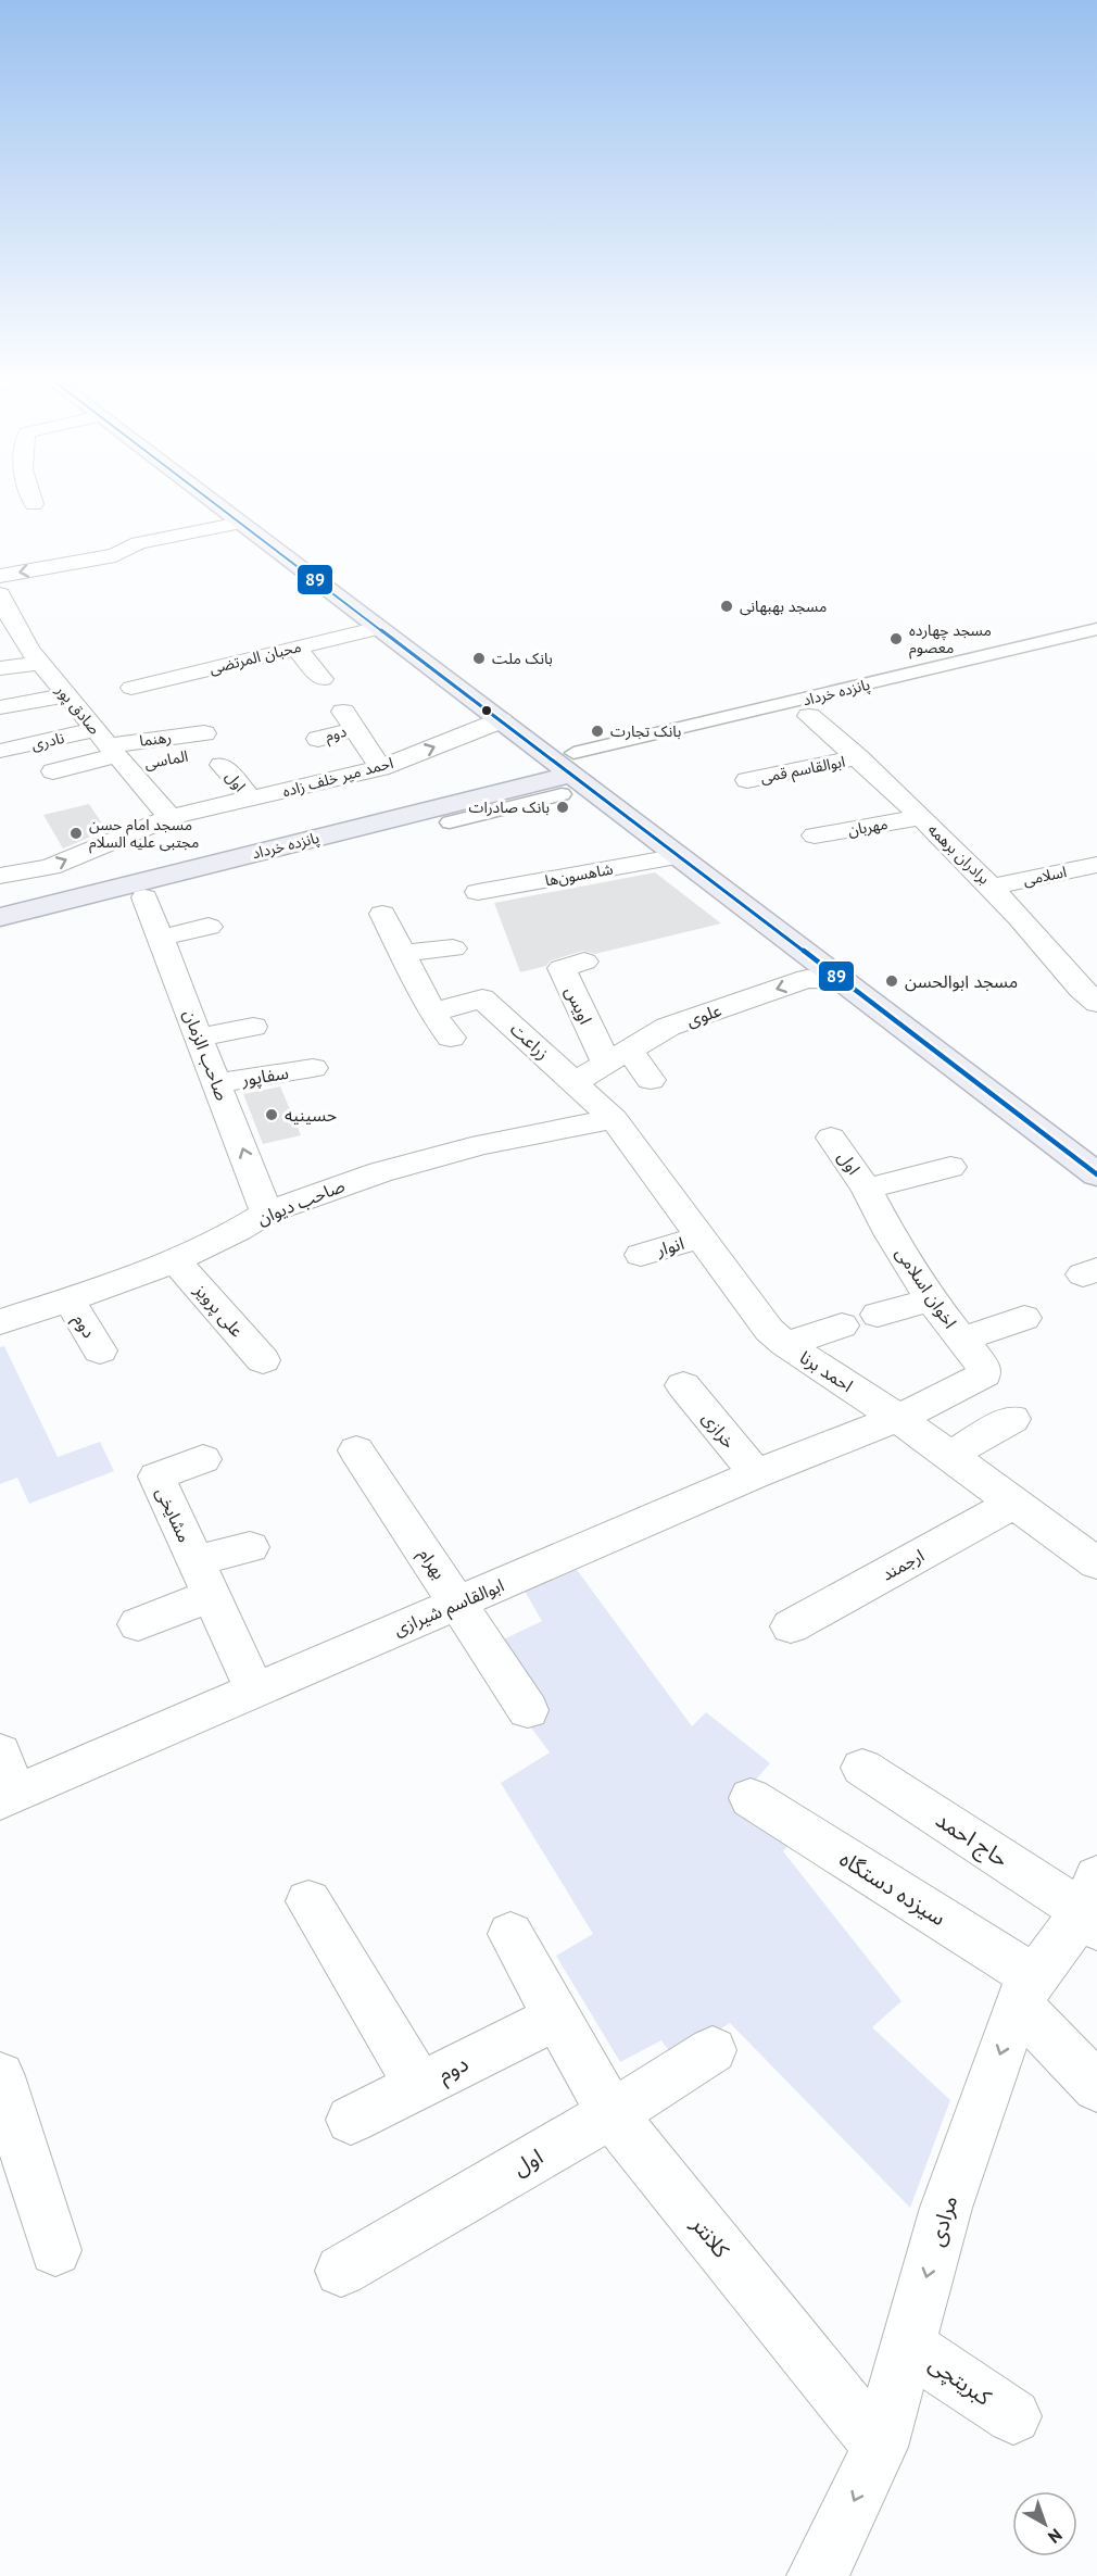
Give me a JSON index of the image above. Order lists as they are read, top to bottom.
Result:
{
  "streets": {
    "main road": ["پانزده خرداد"],
    "street": [
      "محبان المرتضی",
      "صادق پور",
      "دوم",
      "نادری",
      "الماسی",
      "ابوالقاسم قمی",
      "احمد میر خلف زاده",
      "اول",
      "مهربان",
      "برادران برهمه",
      "شاهسون‌ها",
      "اسلامی",
      "اویس",
      "علوی",
      "زراعت",
      "صاحب الزمان",
      "سفاپور",
      "صاحب دیوان",
      "انوار",
      "اخوان اسلامی",
      "علی پرویز",
      "احمد برنا",
      "خرازی",
      "مشایخی",
      "بهرام",
      "ارجمند",
      "ابوالقاسم شیرازی",
      "حاج احمد",
      "سیزده دستگاه",
      "مرادی",
      "کلانتر",
      "کبریتچی"
    ]
  },
  "crossings": [
    ["پانزده خرداد", "صاحب الزمان"],
    ["صادق پور", "نادری"],
    ["صادق پور", "الماسی"],
    ["صادق پور", "احمد میر خلف زاده"],
    ["دوم", "احمد میر خلف زاده"],
    ["دوم", "صاحب دیوان"],
    ["دوم", "کلانتر"],
    ["نادری", "الماسی"],
    ["الماسی", "اول"],
    ["ابوالقاسم قمی", "برادران برهمه"],
    ["احمد میر خلف زاده", "اول"],
    ["اول", "اخوان اسلامی"],
    ["اول", "کلانتر"],
    ["مهربان", "برادران برهمه"],
    ["برادران برهمه", "اسلامی"],
    ["اویس", "علوی"],
    ["علوی", "زراعت"],
    ["زراعت", "صاحب دیوان"],
    ["زراعت", "احمد برنا"],
    ["صاحب الزمان", "سفاپور"],
    ["صاحب الزمان", "صاحب دیوان"],
    ["صاحب دیوان", "علی پرویز"],
    ["صاحب دیوان", "احمد برنا"],
    ["انوار", "احمد برنا"],
    ["اخوان اسلامی", "احمد برنا"],
    ["اخوان اسلامی", "ابوالقاسم شیرازی"],
    ["احمد برنا", "ارجمند"],
    ["احمد برنا", "ابوالقاسم شیرازی"],
    ["خرازی", "ابوالقاسم شیرازی"],
    ["مشایخی", "ابوالقاسم شیرازی"],
    ["بهرام", "ابوالقاسم شیرازی"],
    ["حاج احمد", "مرادی"],
    ["سیزده دستگاه", "مرادی"],
    ["مرادی", "کلانتر"],
    ["مرادی", "کبریتچی"]
  ],
  "one_way": ["علوی", "مرادی"],
  "places": [
    "مسجد بهبهانی",
    "مسجد چهارده معصوم",
    "بانک ملت",
    "بانک تجارت",
    "بانک صادرات",
    "مسجد امام حسن مجتبی علیه السلام",
    "مسجد ابوالحسن",
    "حسینیه"
  ],
  "lines": ["transit line 89"],
  "north": "bottom right"
}
